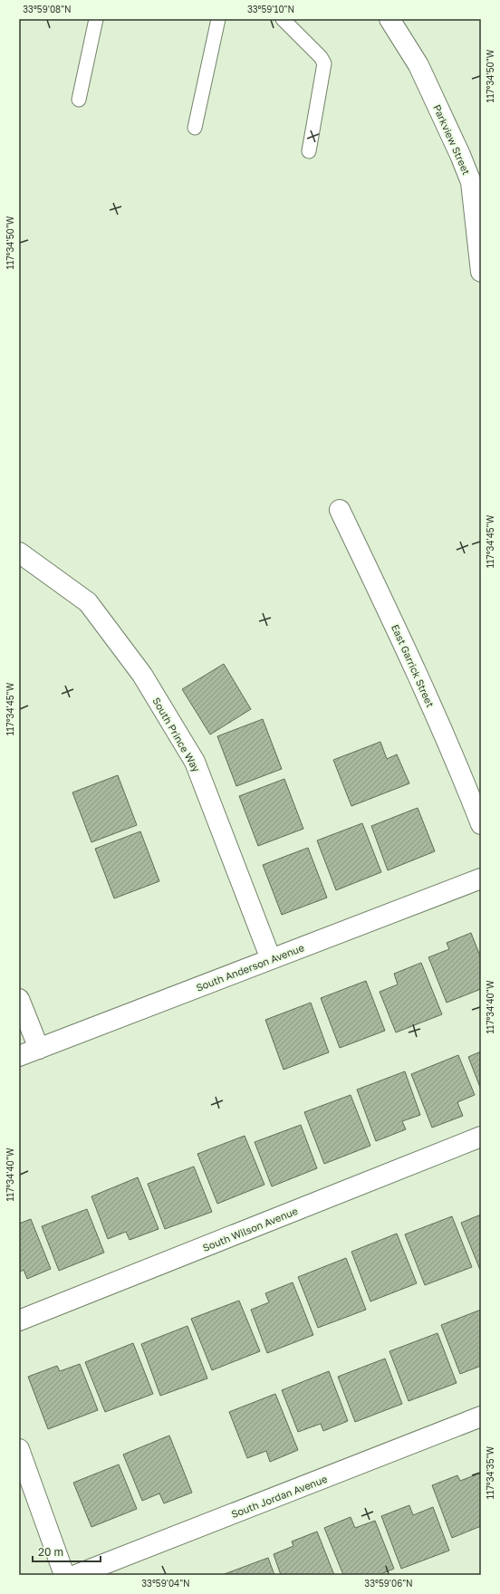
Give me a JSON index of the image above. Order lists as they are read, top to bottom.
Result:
{
  "streets": {
    "street": [
      "Parkview Street",
      "East Garrick Street",
      "South Prince Way",
      "South Anderson Avenue",
      "South Wilson Avenue",
      "South Jordan Avenue"
    ]
  },
  "crossings": [
    ["South Prince Way", "South Anderson Avenue"]
  ],
  "scale_bar": "20 m",
  "coordinates": [
    "33°59'08\"N",
    "33°59'10\"N",
    "117°34'50\"W",
    "117°34'45\"W",
    "117°34'40\"W",
    "117°34'35\"W",
    "33°59'04\"N",
    "33°59'06\"N"
  ]
}
